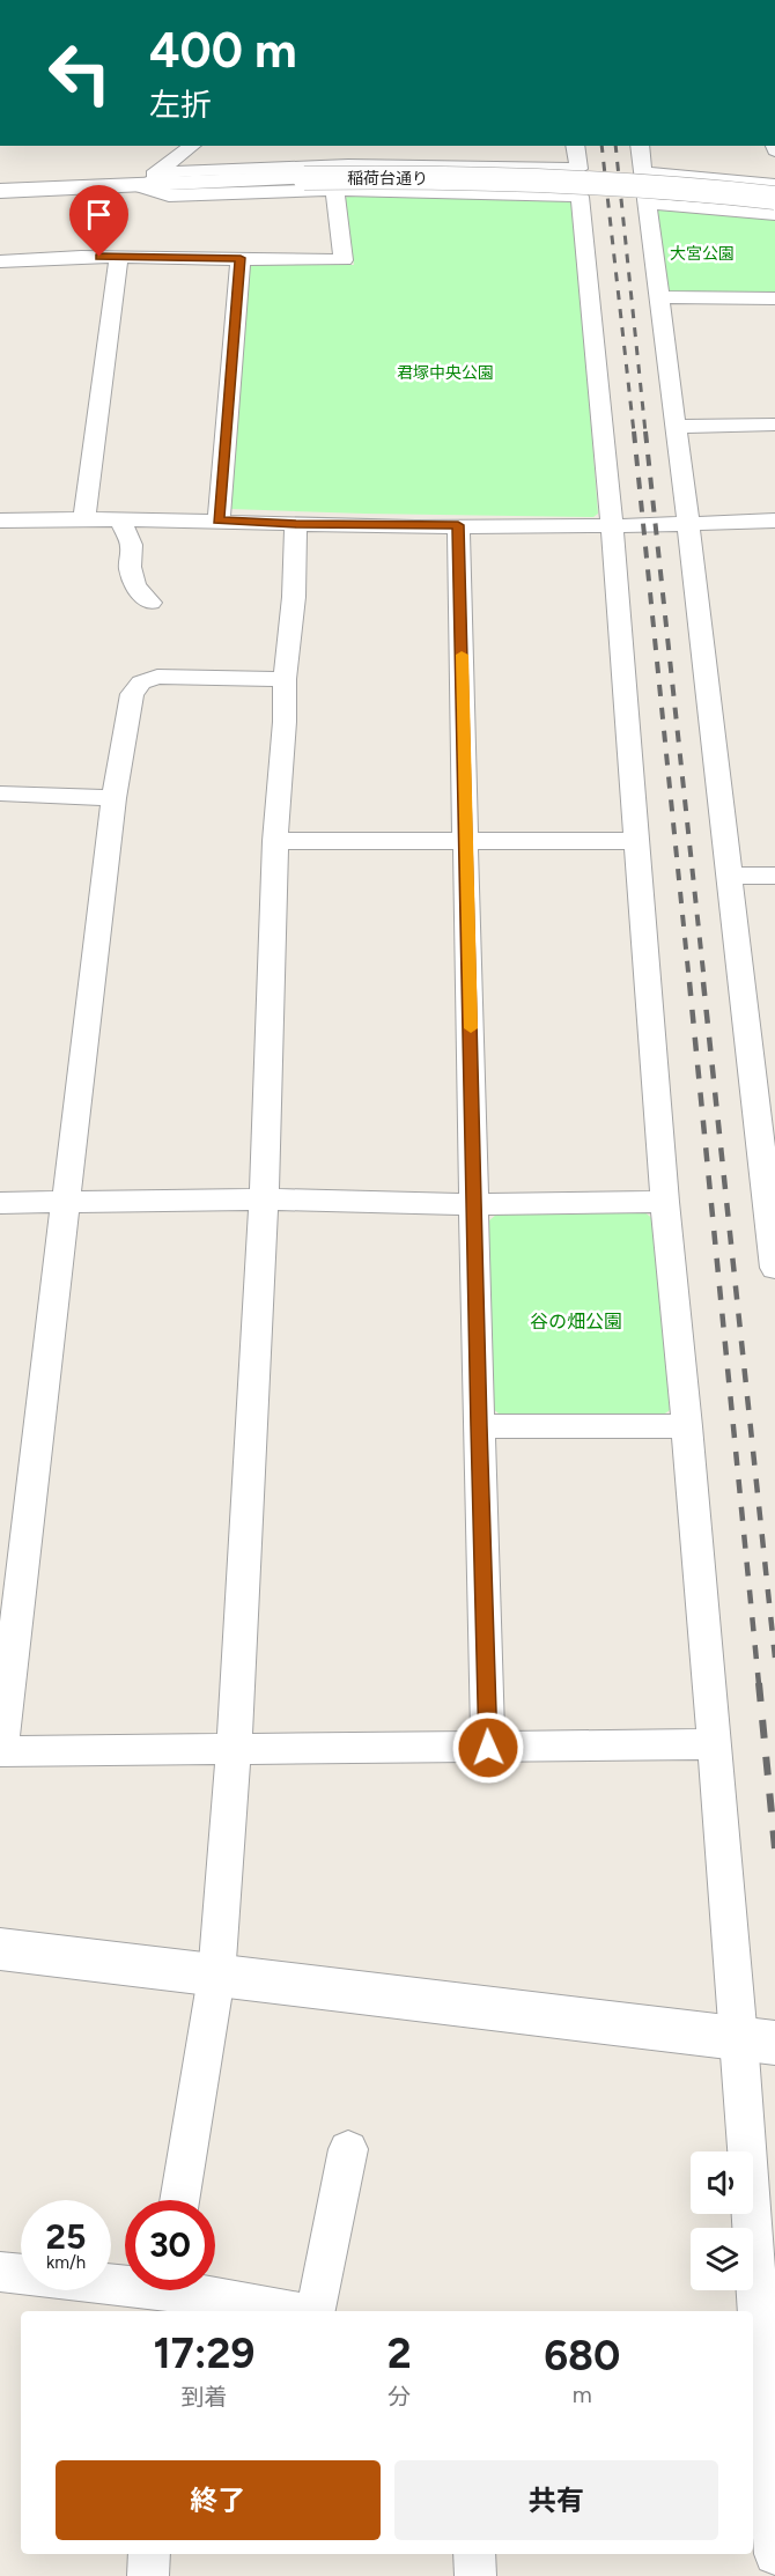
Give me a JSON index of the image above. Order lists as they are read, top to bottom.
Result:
{
  "streets": {
    "street": ["稲荷台通り"]
  },
  "parks": ["大宮公園", "君塚中央公園", "谷の畑公園"],
  "page": {
    "turn": ["400 m", "左折"],
    "speed": "25 km/h",
    "limit": "30",
    "eta": [
      "17:29",
      "到着",
      "2",
      "分",
      "680",
      "m"
    ],
    "buttons": ["終了", "共有"]
  }
}
